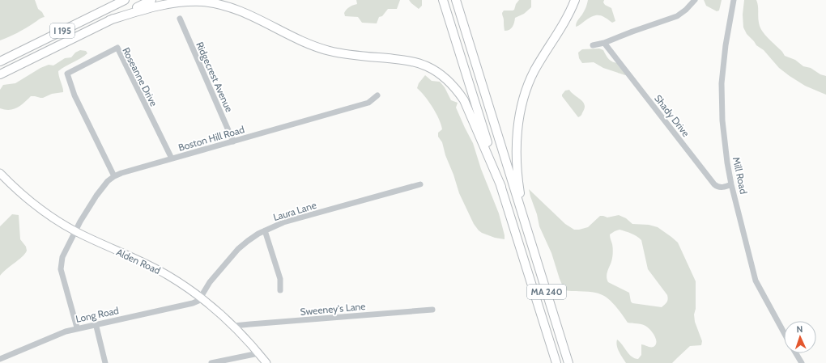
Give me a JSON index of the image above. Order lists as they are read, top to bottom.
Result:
{
  "streets": {
    "highway": ["I 195", "MA 240"],
    "main road": ["Alden Road"],
    "street": [
      "Roseanne Drive",
      "Ridgecrest Avenue",
      "Shady Drive",
      "Boston Hill Road",
      "Mill Road",
      "Laura Lane",
      "Sweeney's Lane",
      "Long Road"
    ]
  },
  "crossings": [
    ["Roseanne Drive", "Boston Hill Road"],
    ["Ridgecrest Avenue", "Boston Hill Road"],
    ["Shady Drive", "Mill Road"],
    ["Boston Hill Road", "Alden Road"],
    ["Boston Hill Road", "Long Road"],
    ["Laura Lane", "Alden Road"],
    ["Laura Lane", "Long Road"],
    ["Alden Road", "Sweeney's Lane"],
    ["Alden Road", "Long Road"]
  ],
  "north": "top"
}
